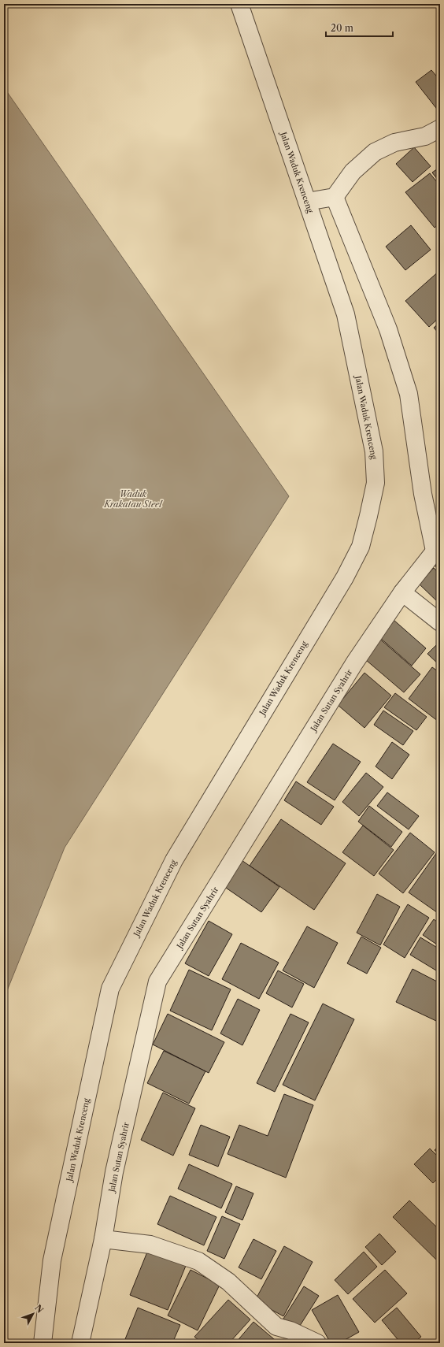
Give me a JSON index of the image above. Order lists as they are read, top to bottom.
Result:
{
  "streets": {
    "street": ["Jalan Waduk Krenceng", "Jalan Sutan Syahrir"]
  },
  "water": ["Waduk Krakatau Steel"],
  "scale_bar": "20 m",
  "north": "top right"
}
